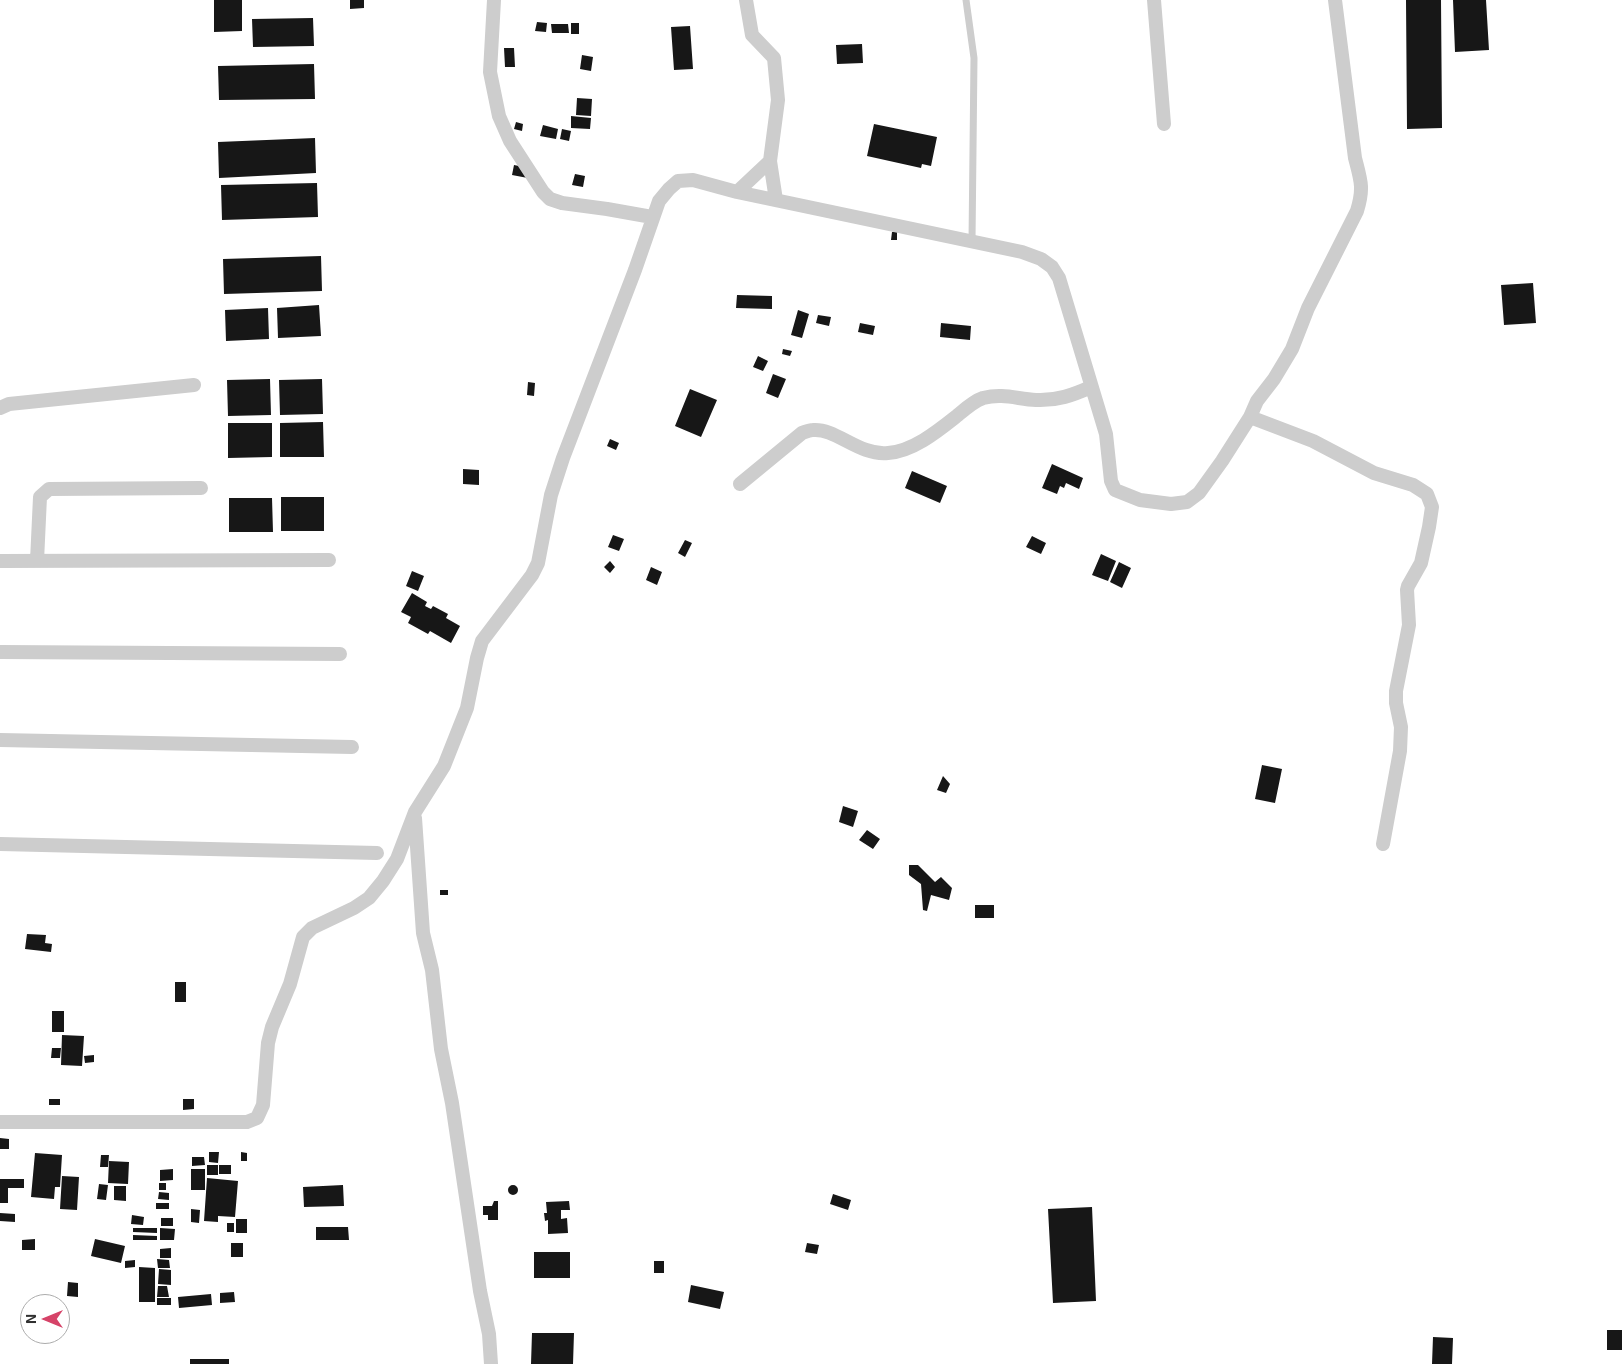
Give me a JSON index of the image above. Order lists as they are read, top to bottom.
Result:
{
  "north": "left"
}
